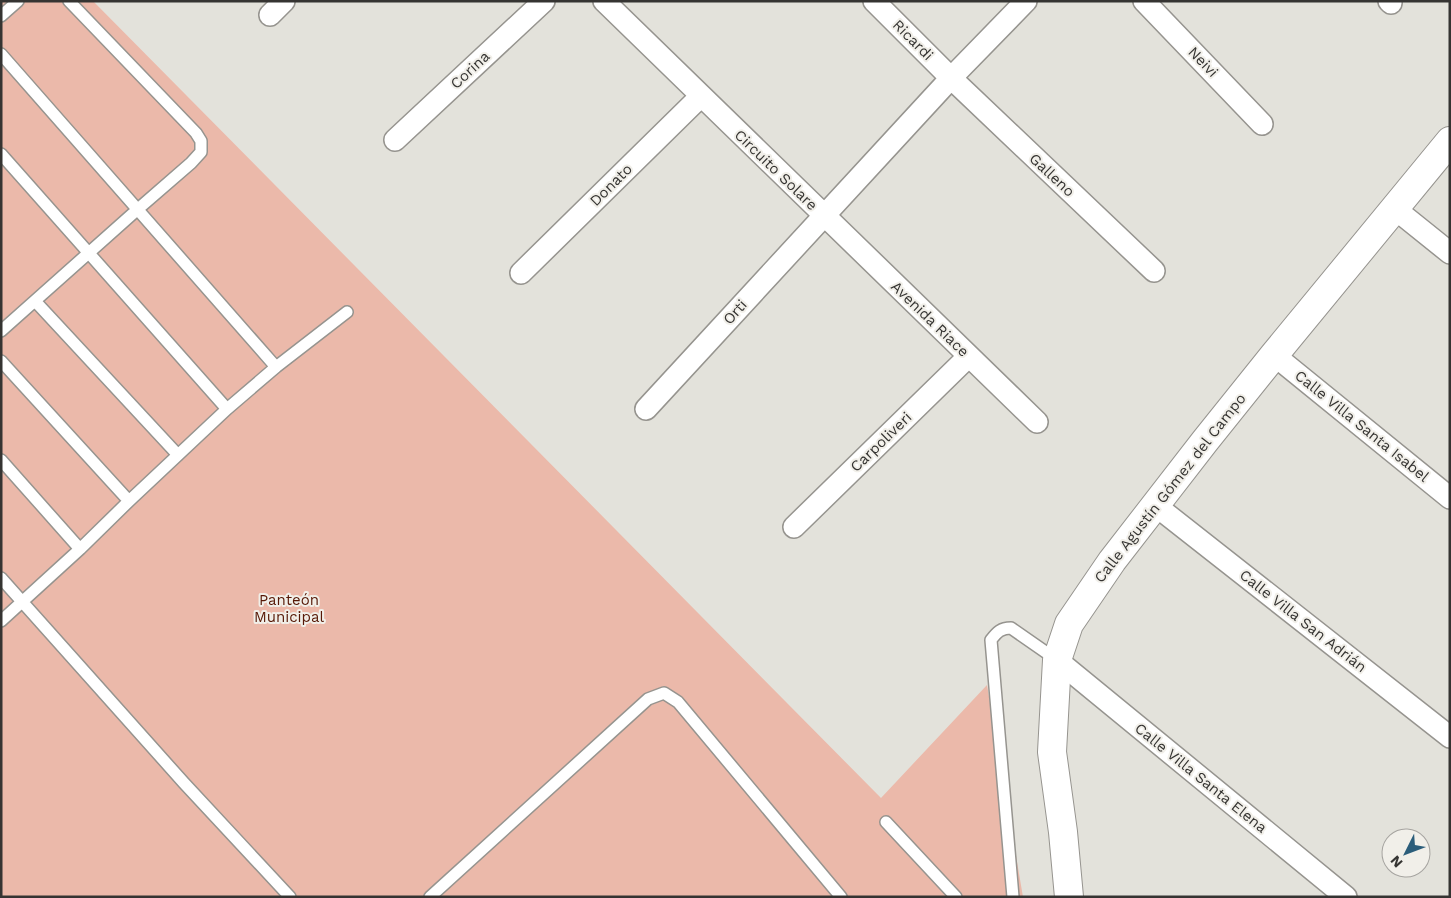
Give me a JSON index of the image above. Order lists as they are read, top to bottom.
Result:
{
  "streets": {
    "street": [
      "Ricardi",
      "Neivi",
      "Corina",
      "Circuito Solare",
      "Galleno",
      "Donato",
      "Orti",
      "Avenida Riace",
      "Calle Villa Santa Isabel",
      "Carpoliveri",
      "Calle Agustín Gómez del Campo",
      "Calle Villa San Adrián",
      "Calle Villa Santa Elena"
    ]
  },
  "crossings": [
    ["Ricardi", "Circuito Solare"],
    ["Ricardi", "Galleno"],
    ["Circuito Solare", "Galleno"],
    ["Circuito Solare", "Donato"],
    ["Circuito Solare", "Orti"],
    ["Circuito Solare", "Avenida Riace"],
    ["Orti", "Avenida Riace"],
    ["Avenida Riace", "Carpoliveri"],
    ["Calle Villa Santa Isabel", "Calle Agustín Gómez del Campo"],
    ["Calle Agustín Gómez del Campo", "Calle Villa San Adrián"],
    ["Calle Agustín Gómez del Campo", "Calle Villa Santa Elena"]
  ],
  "parks": ["Panteón Municipal"],
  "north": "bottom left"
}
